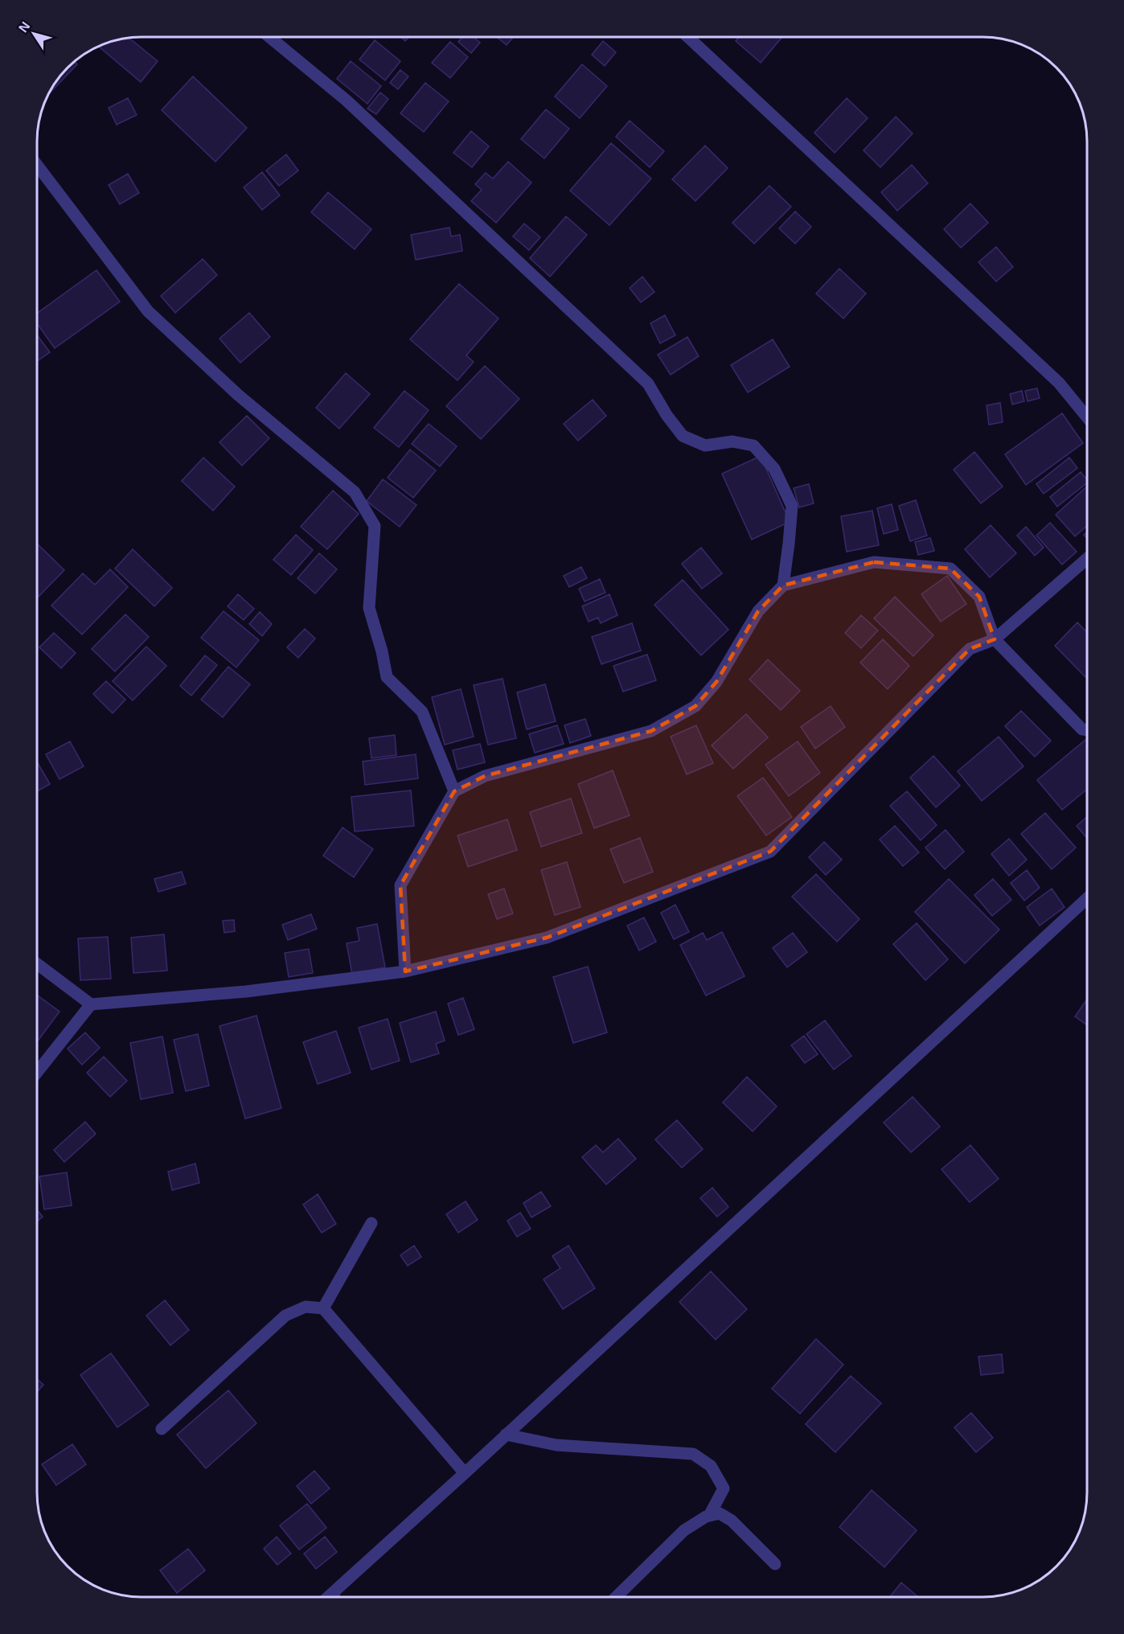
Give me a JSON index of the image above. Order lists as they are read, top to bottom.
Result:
{
  "north": "top left"
}
